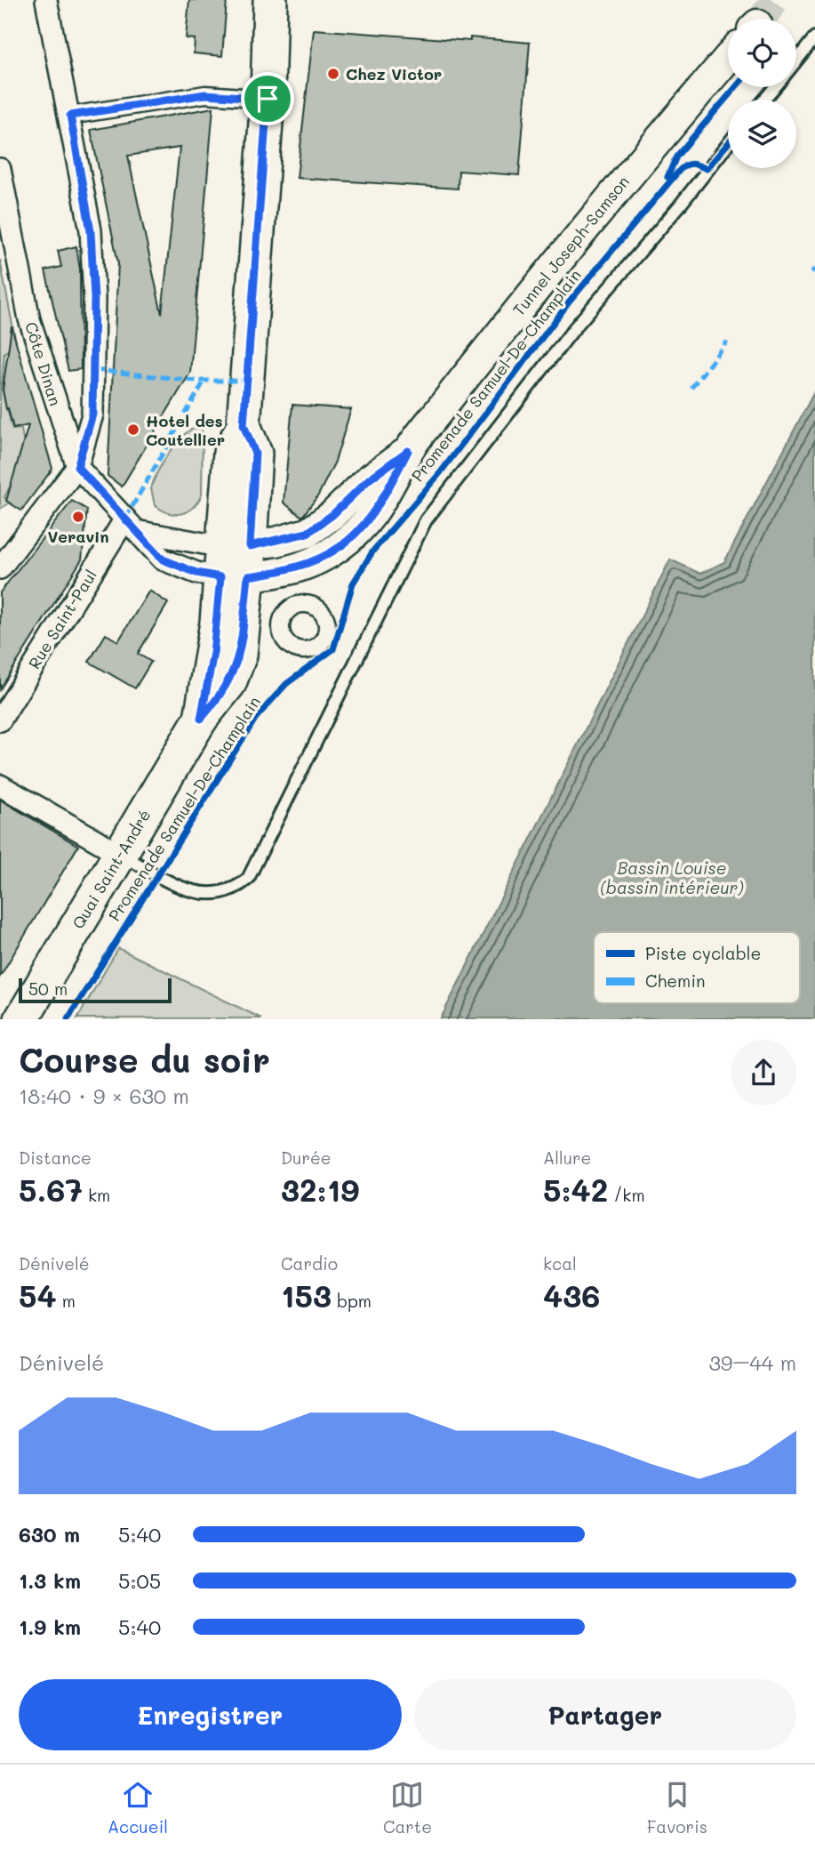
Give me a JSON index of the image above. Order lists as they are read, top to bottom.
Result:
{
  "streets": {
    "main road": ["Tunnel Joseph-Samson", "Quai Saint-André"],
    "street": ["Côte Dinan", "Rue Saint-Paul"],
    "cycle path": ["Promenade Samuel-De-Champlain"]
  },
  "crossings": [
    ["Tunnel Joseph-Samson", "Côte Dinan"],
    ["Tunnel Joseph-Samson", "Quai Saint-André"],
    ["Côte Dinan", "Rue Saint-Paul"],
    ["Côte Dinan", "Quai Saint-André"]
  ],
  "water": ["Bassin Louise (bassin intérieur)"],
  "places": ["Chez Victor", "Hotel des Coutellier", "Veravin"],
  "legend": ["Piste cyclable", "Chemin"],
  "scale_bar": "50 m",
  "page": {
    "scale": "50 m",
    "heading": ["Course du soir", "18:40 · 9 × 630 m"],
    "stats": [
      ["Distance", "5.67 km"],
      ["Durée", "32:19"],
      ["Allure", "5:42 /km"],
      ["Dénivelé", "54 m"],
      ["Cardio", "153 bpm"],
      ["kcal", "436"]
    ],
    "chart": ["Dénivelé", "39–44 m"],
    "list": [
      {
        "name": "630 m",
        "note": "5:40"
      },
      {
        "name": "1.3 km",
        "note": "5:05"
      },
      {
        "name": "1.9 km",
        "note": "5:40"
      }
    ],
    "buttons": ["Enregistrer", "Partager"],
    "tabs": ["Accueil", "Carte", "Favoris"]
  }
}
